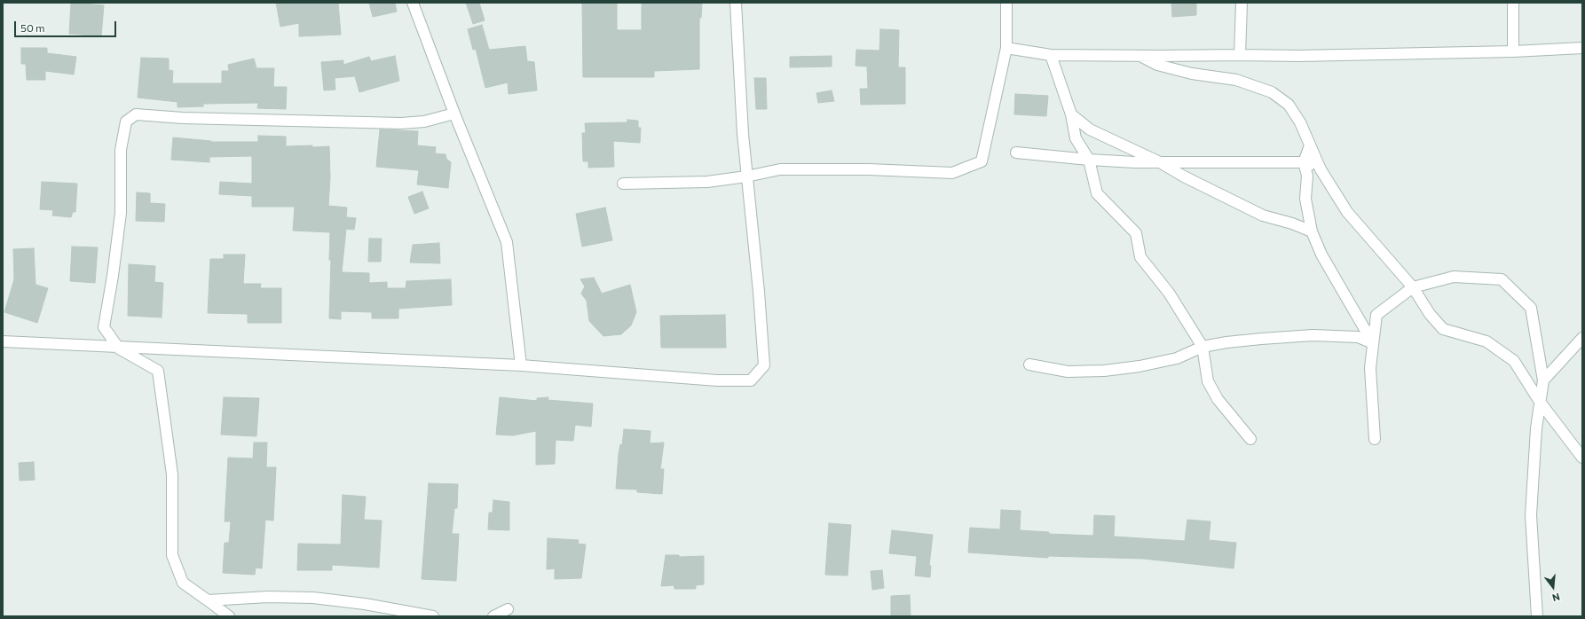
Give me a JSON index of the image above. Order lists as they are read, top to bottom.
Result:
{
  "scale_bar": "50 m",
  "north": "bottom"
}
